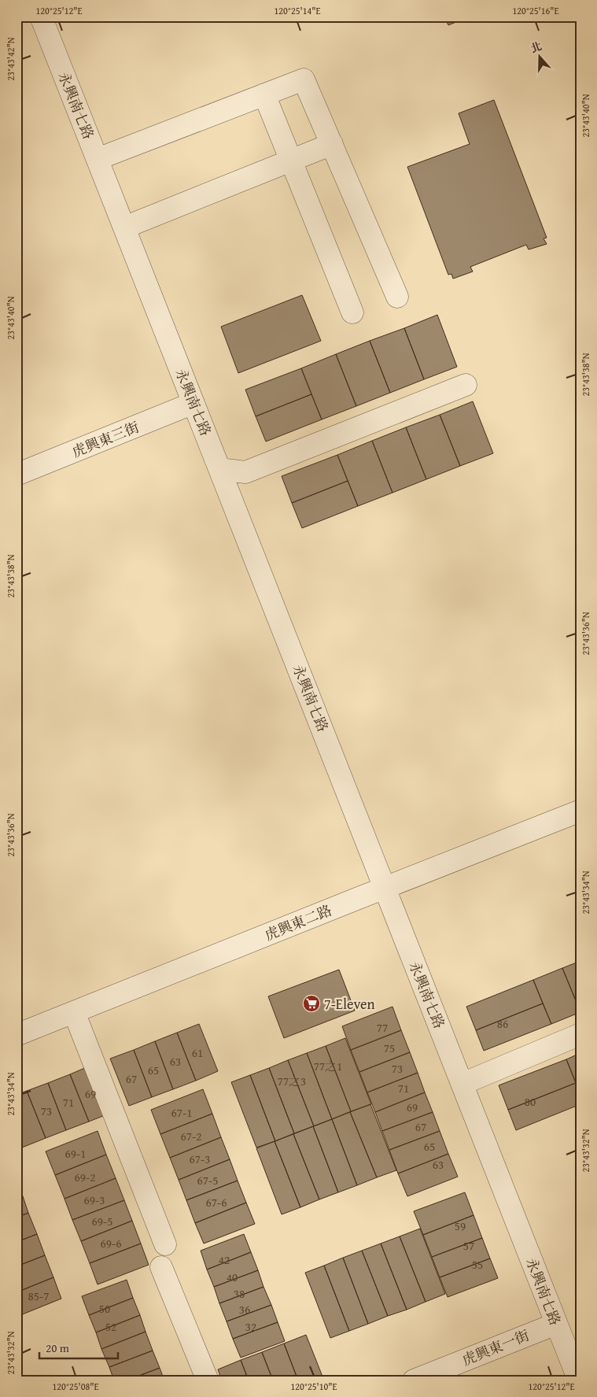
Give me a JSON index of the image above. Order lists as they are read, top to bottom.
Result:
{
  "streets": {
    "street": [
      "永興南七路",
      "虎興東三街",
      "虎興東二路",
      "虎興東一街"
    ]
  },
  "crossings": [
    ["永興南七路", "虎興東三街"],
    ["永興南七路", "虎興東二路"],
    ["永興南七路", "虎興東一街"]
  ],
  "places": {
    "supermarket": ["7-Eleven"]
  },
  "house_numbers": [
    "86",
    "77",
    "75",
    "61",
    "63",
    "77之1",
    "73",
    "65",
    "67",
    "77之3",
    "71",
    "69",
    "80",
    "71",
    "69",
    "73",
    "67-1",
    "67",
    "67-2",
    "65",
    "69-1",
    "67-3",
    "63",
    "69-2",
    "67-5",
    "69-3",
    "67-6",
    "69-5",
    "59",
    "69-6",
    "57",
    "42",
    "55",
    "40",
    "38",
    "85-7",
    "50",
    "36",
    "52",
    "32"
  ],
  "scale_bar": "20 m",
  "north": "top",
  "coordinates": [
    "120°25'12\"E",
    "120°25'14\"E",
    "120°25'16\"E",
    "23°43'42\"N",
    "23°43'40\"N",
    "23°43'38\"N",
    "23°43'36\"N",
    "23°43'34\"N",
    "23°43'32\"N",
    "120°25'08\"E",
    "120°25'10\"E"
  ]
}
